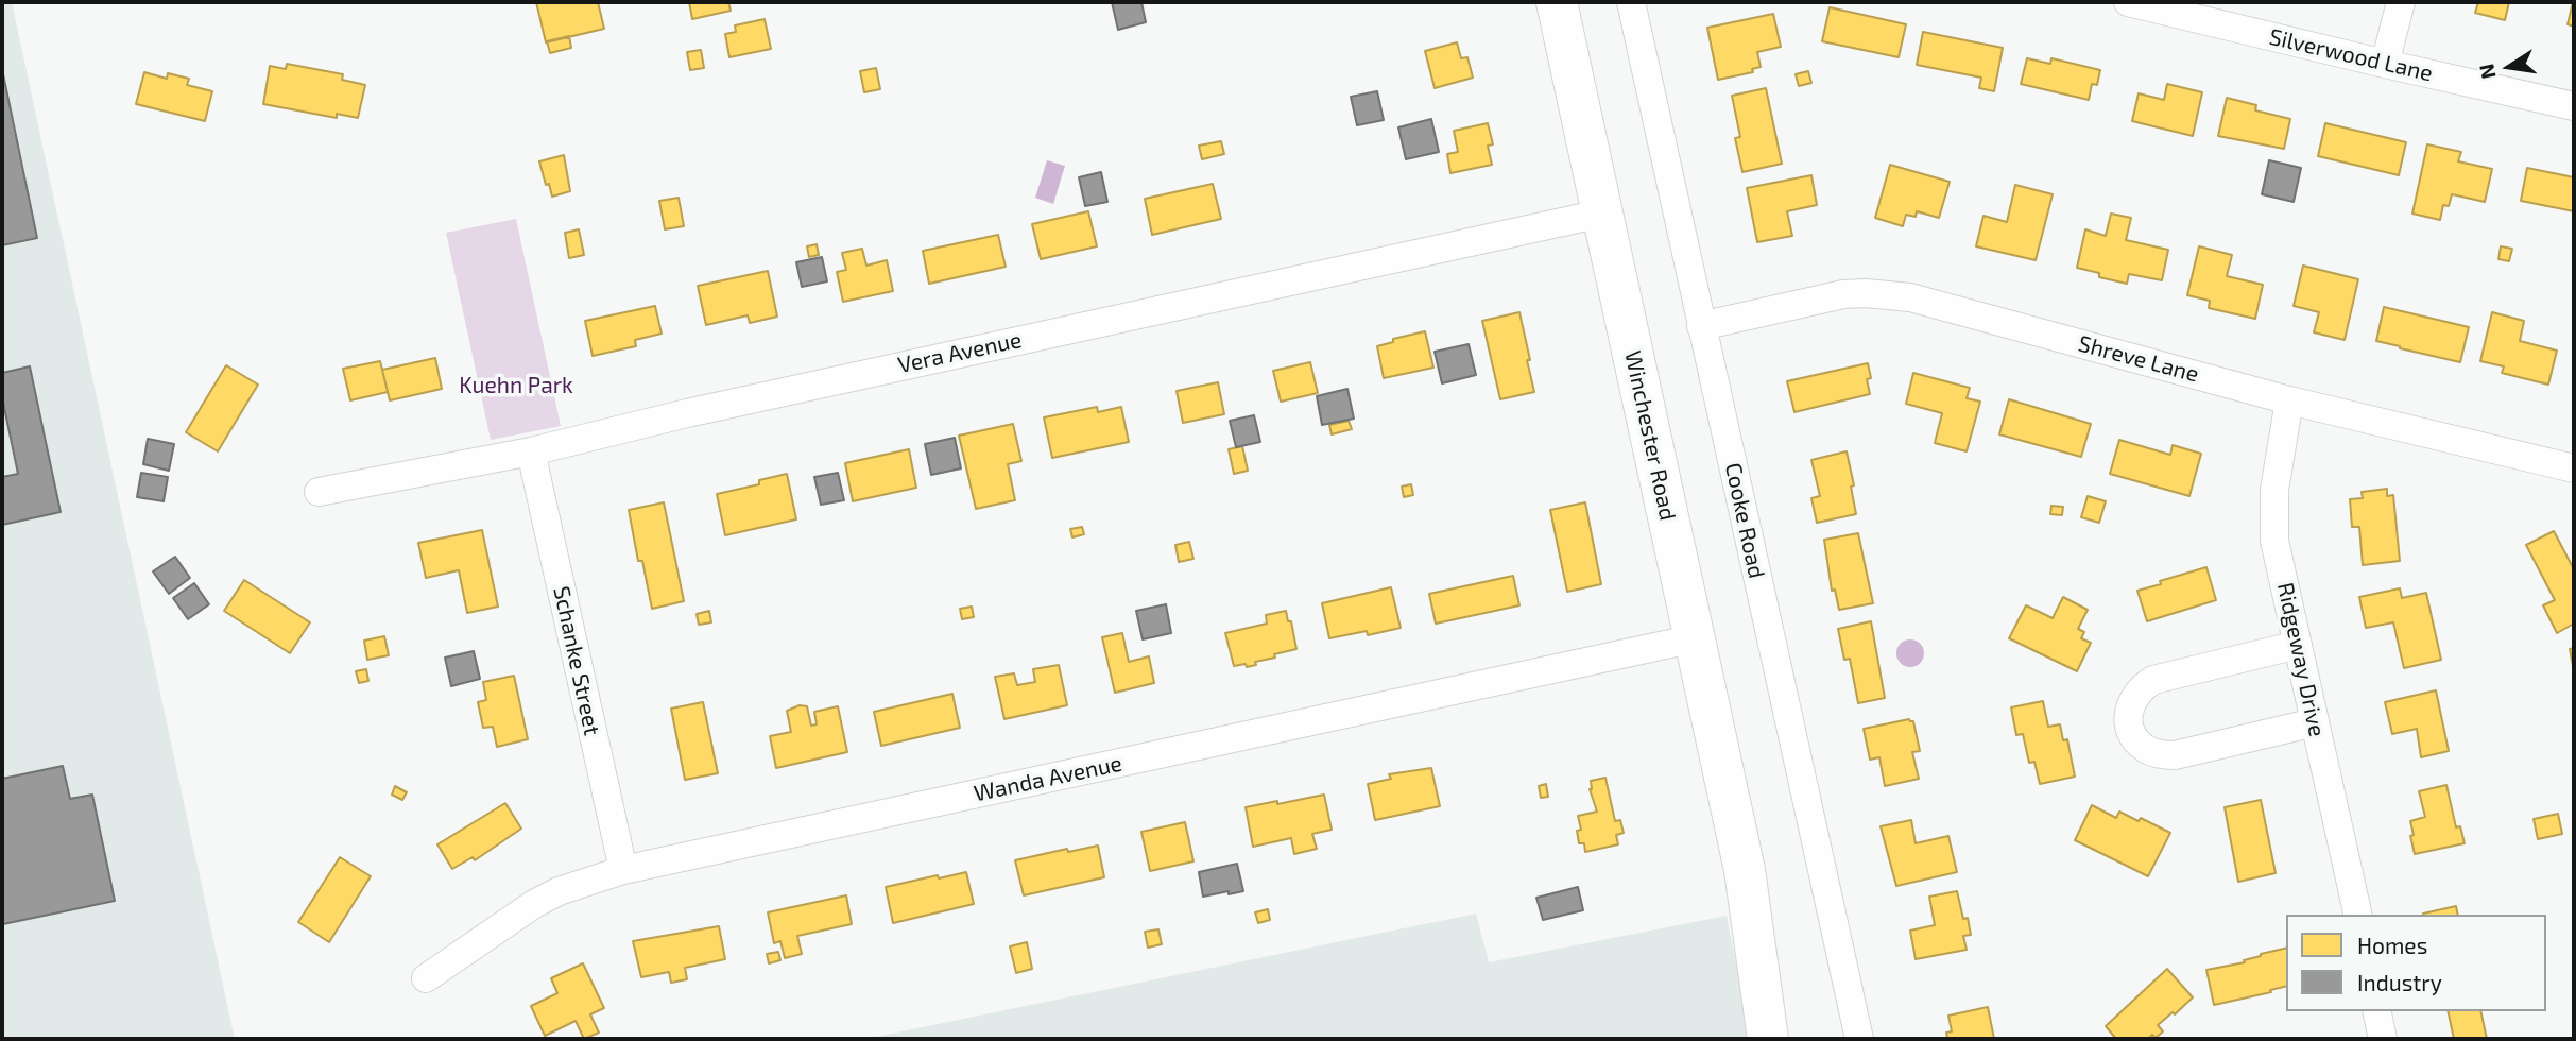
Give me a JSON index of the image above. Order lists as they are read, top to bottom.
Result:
{
  "streets": {
    "main road": ["Winchester Road"],
    "street": [
      "Silverwood Lane",
      "Vera Avenue",
      "Shreve Lane",
      "Cooke Road",
      "Ridgeway Drive",
      "Schanke Street",
      "Wanda Avenue"
    ]
  },
  "crossings": [
    ["Vera Avenue", "Winchester Road"],
    ["Vera Avenue", "Schanke Street"],
    ["Shreve Lane", "Cooke Road"],
    ["Shreve Lane", "Ridgeway Drive"],
    ["Winchester Road", "Wanda Avenue"],
    ["Schanke Street", "Wanda Avenue"]
  ],
  "parks": ["Kuehn Park"],
  "legend": ["Homes", "Industry"],
  "north": "left"
}
